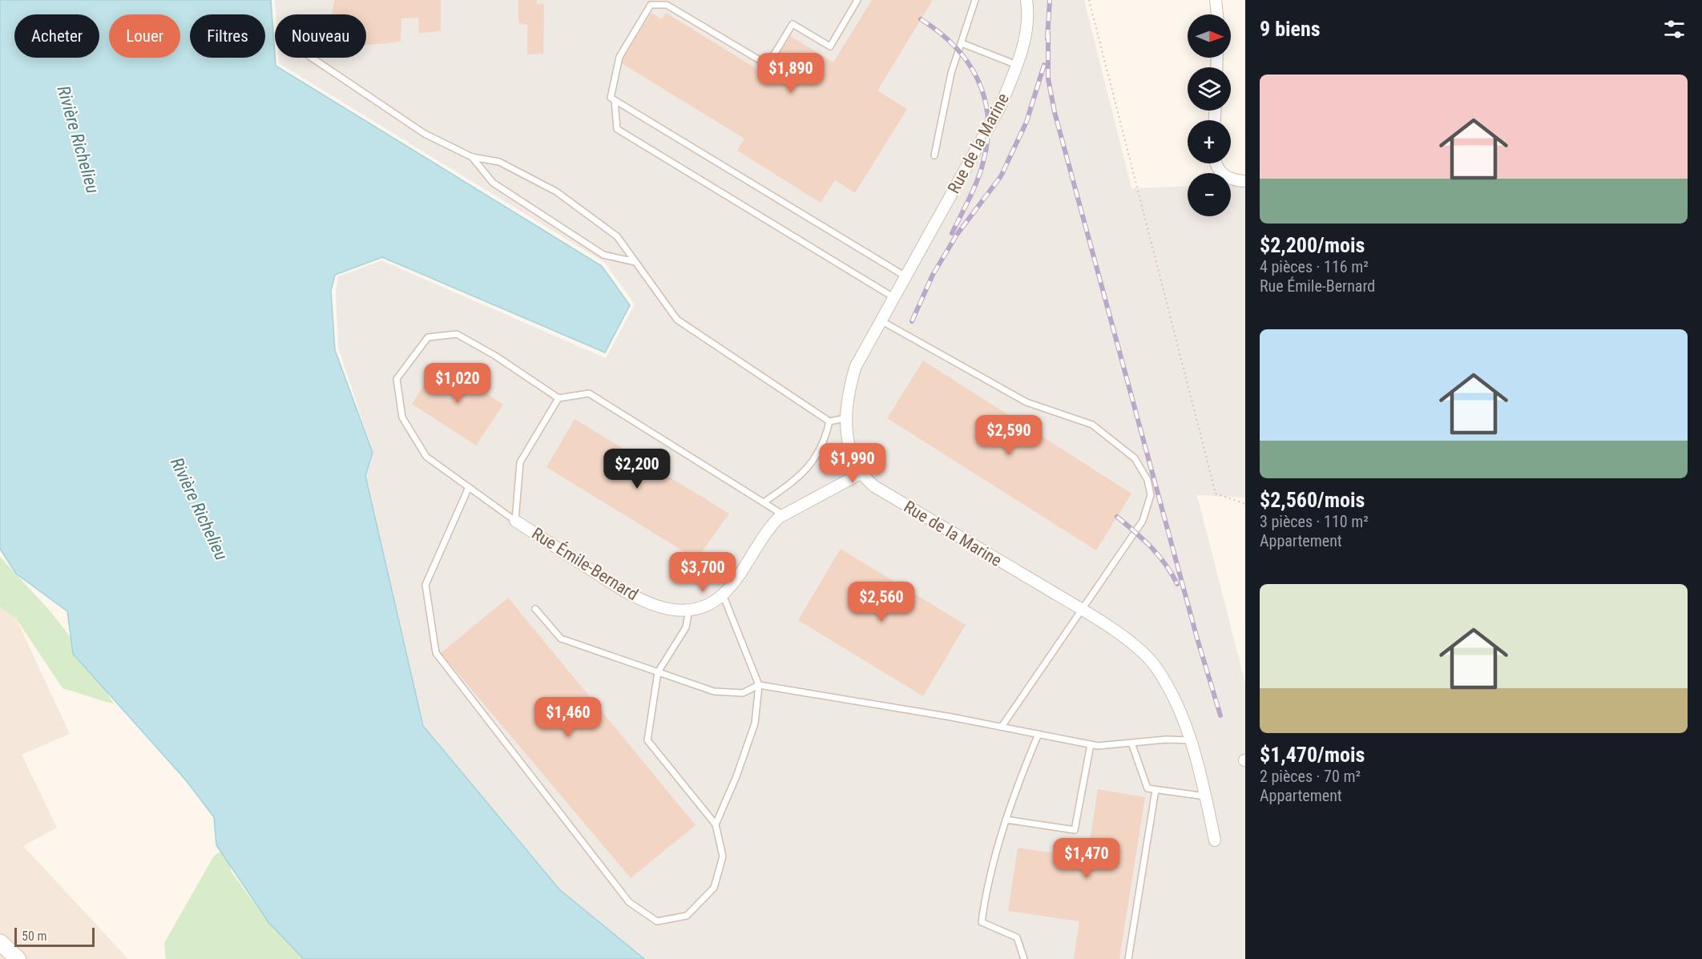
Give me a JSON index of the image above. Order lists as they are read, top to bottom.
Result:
{
  "streets": {
    "street": ["Rue de la Marine", "Rue Émile-Bernard"]
  },
  "crossings": [
    ["Rue de la Marine", "Rue Émile-Bernard"]
  ],
  "water": ["Rivière Richelieu"],
  "scale_bar": "50 m",
  "north": "right",
  "page": {
    "heading": "9 biens",
    "map_buttons": ["+", "−"],
    "chip": [
      "Acheter",
      "Louer",
      "Filtres",
      "Nouveau"
    ],
    "price": [
      "$1,890",
      "$1,020",
      "$2,590",
      "$1,990",
      "$2,200",
      "$3,700",
      "$2,560",
      "$1,460",
      "$1,470"
    ],
    "list": [
      {
        "name": "$2,200/mois",
        "note": "4 pièces · 116 m² · Rue Émile-Bernard"
      },
      {
        "name": "$2,560/mois",
        "note": "3 pièces · 110 m² · Appartement"
      },
      {
        "name": "$1,470/mois",
        "note": "2 pièces · 70 m² · Appartement"
      }
    ],
    "scale": "50 m"
  }
}
